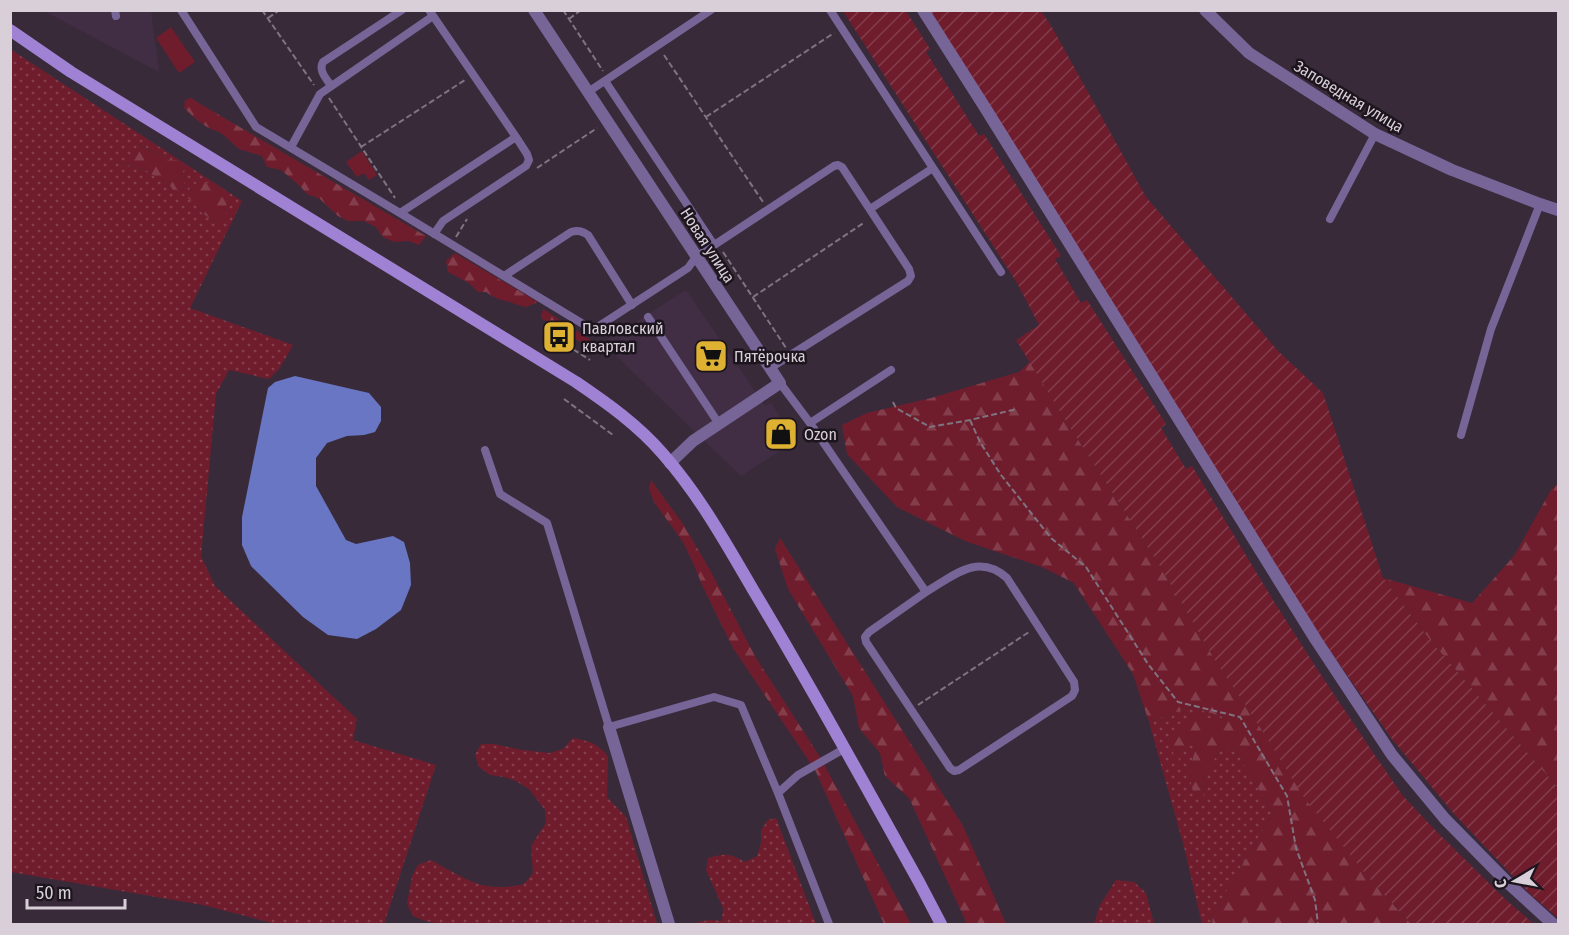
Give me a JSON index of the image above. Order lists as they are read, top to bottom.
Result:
{
  "streets": {
    "street": ["Заповедная улица", "Новая улица"]
  },
  "places": {
    "bus stop": ["Павловский квартал"],
    "supermarket": ["Пятёрочка"],
    "shop": ["Ozon"]
  },
  "scale_bar": "50 m",
  "north": "left"
}
